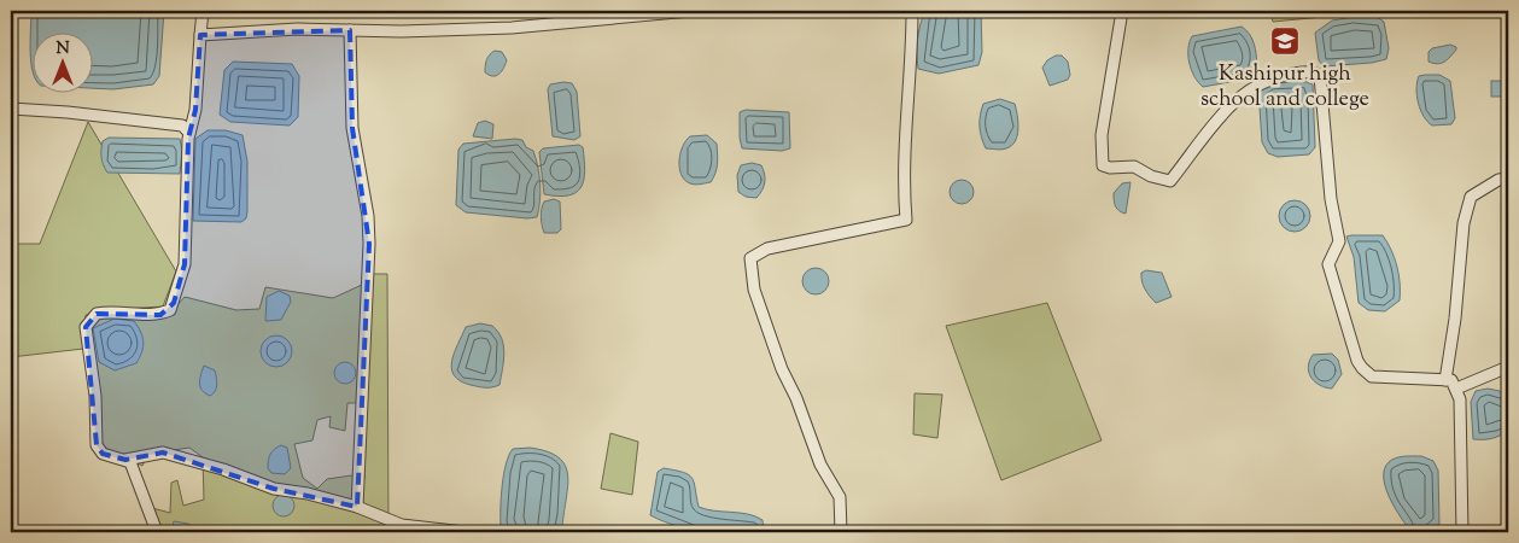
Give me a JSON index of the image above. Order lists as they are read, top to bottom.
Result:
{
  "places": {
    "school or university": ["Kashipur high school and college"]
  },
  "north": "top"
}
